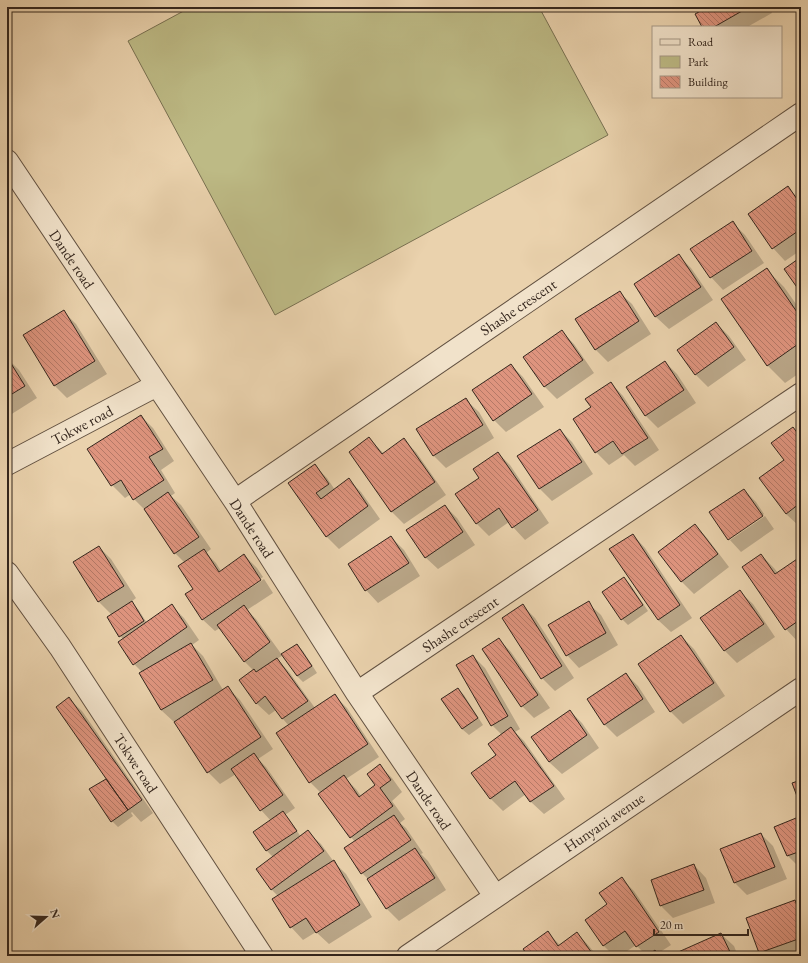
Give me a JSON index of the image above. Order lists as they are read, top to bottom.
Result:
{
  "streets": {
    "street": [
      "Dande road",
      "Shashe crescent",
      "Tokwe road",
      "Hunyani avenue"
    ]
  },
  "crossings": [
    ["Dande road", "Shashe crescent"],
    ["Dande road", "Tokwe road"],
    ["Dande road", "Hunyani avenue"]
  ],
  "legend": ["Road", "Park", "Building"],
  "scale_bar": "20 m",
  "north": "right"
}
